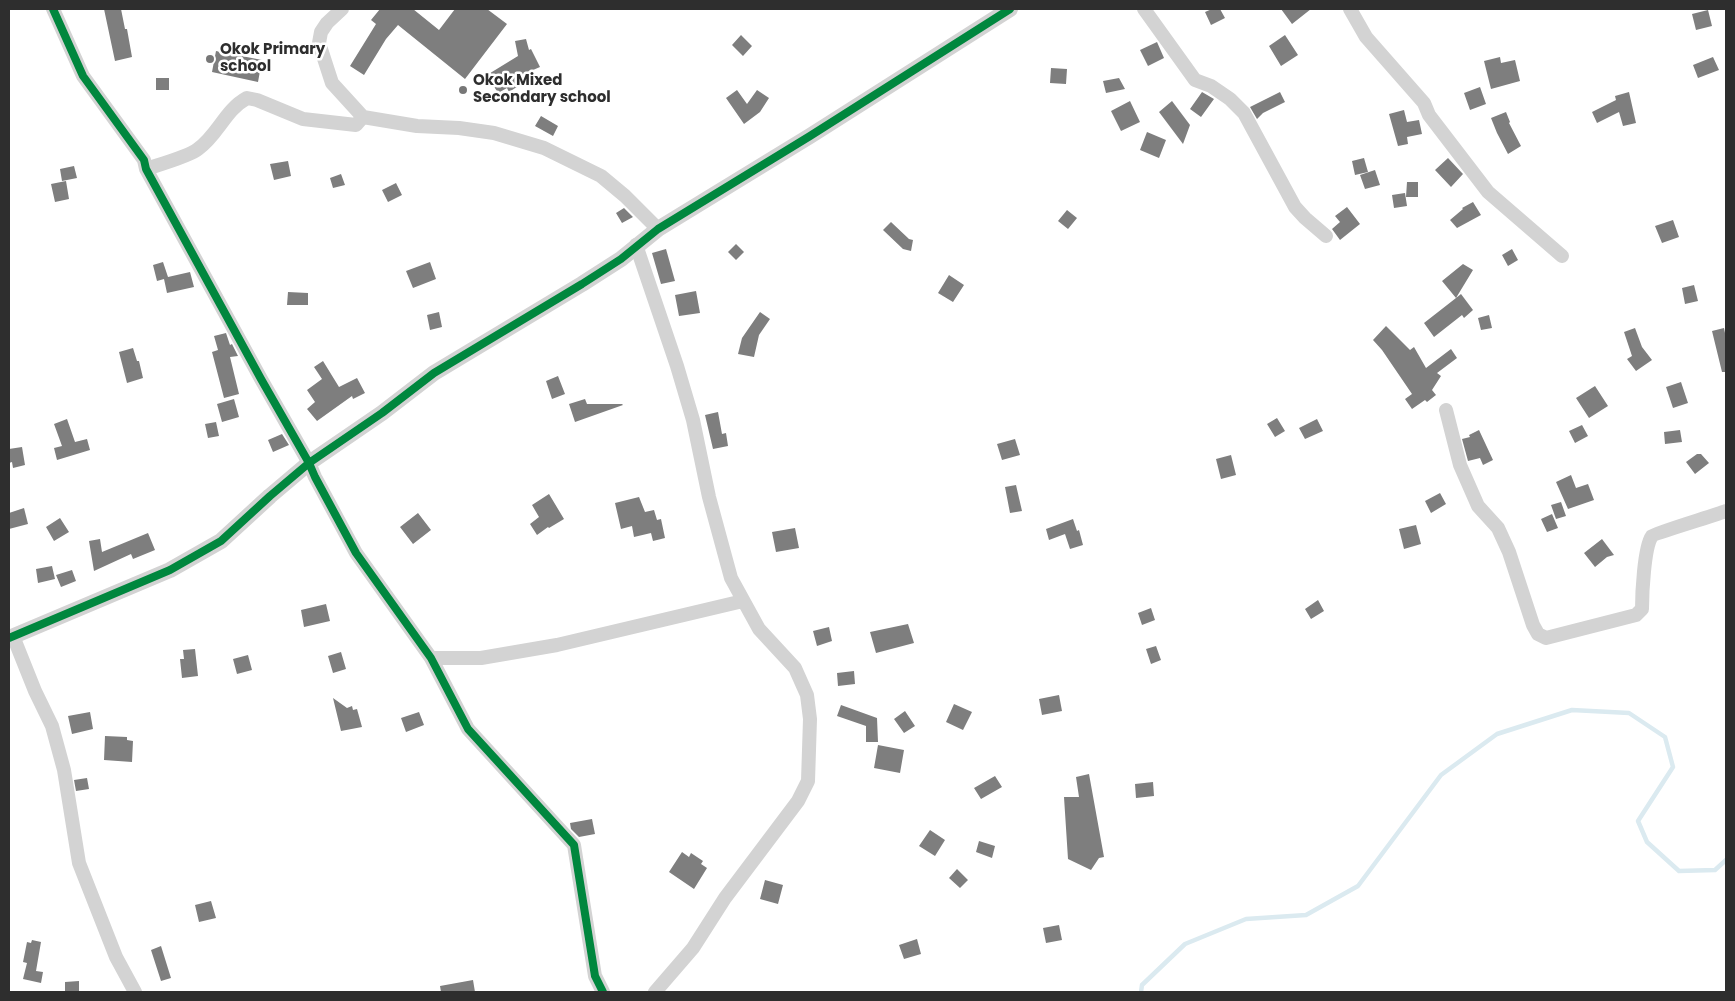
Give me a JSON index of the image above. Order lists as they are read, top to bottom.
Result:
{
  "places": ["Okok Primary school", "Okok Mixed Secondary school"]
}
